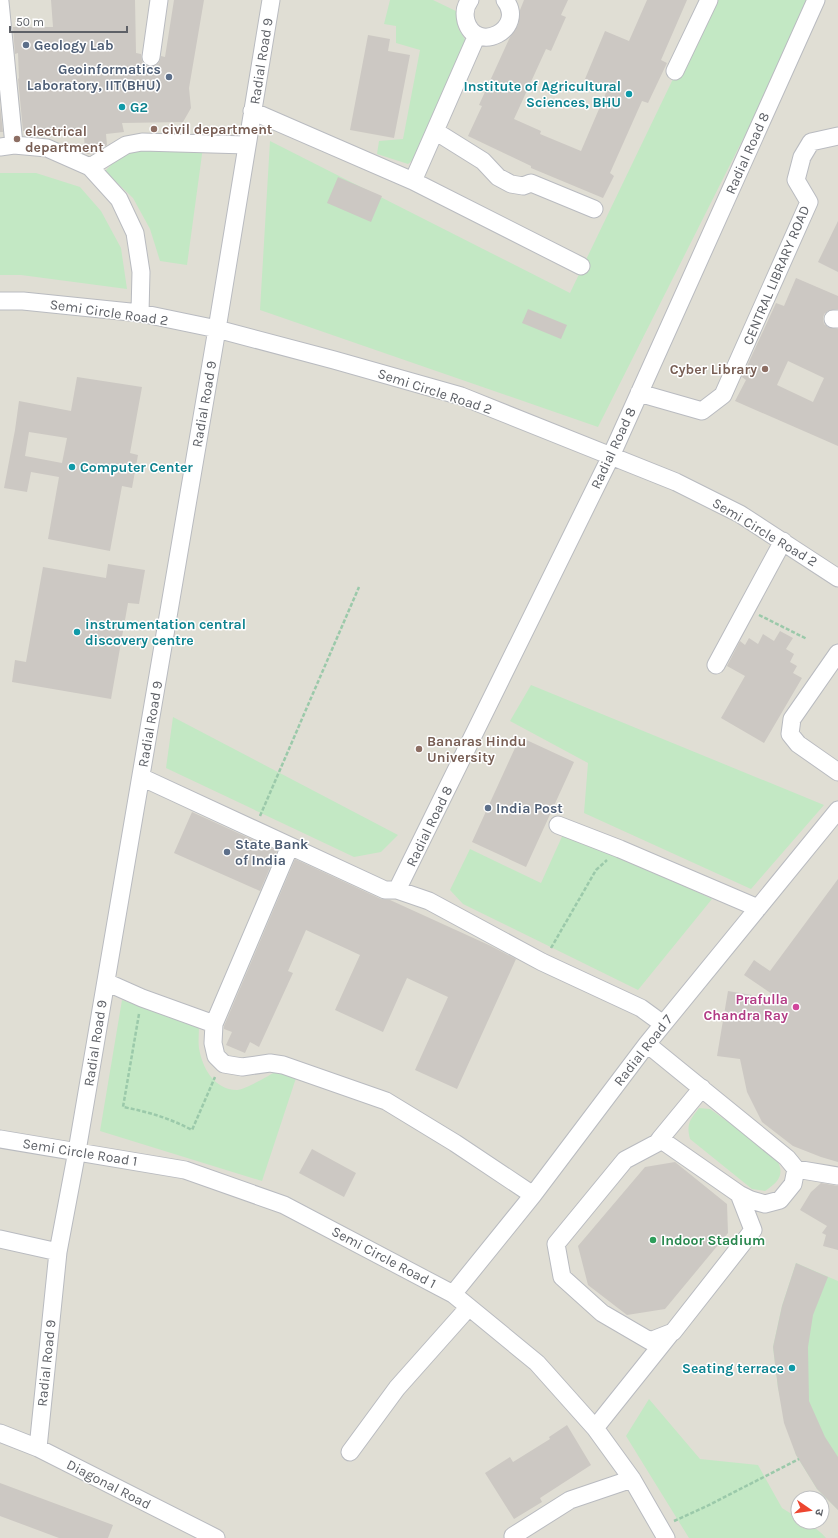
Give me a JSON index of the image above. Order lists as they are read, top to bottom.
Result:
{
  "streets": {
    "lane": [
      "Radial Road 9",
      "Radial Road 8",
      "CENTRAL LIBRARY ROAD",
      "Semi Circle Road 2",
      "Radial Road 7",
      "Semi Circle Road 1",
      "Diagonal Road"
    ]
  },
  "crossings": [
    ["Radial Road 9", "Semi Circle Road 2"],
    ["Radial Road 9", "Semi Circle Road 1"],
    ["Radial Road 9", "Diagonal Road"],
    ["Radial Road 8", "CENTRAL LIBRARY ROAD"],
    ["Radial Road 8", "Semi Circle Road 2"],
    ["Radial Road 7", "Semi Circle Road 1"]
  ],
  "places": [
    "Geology Lab",
    "Geoinformatics Laboratory, IIT(BHU)",
    "Institute of Agricultural Sciences, BHU",
    "G2",
    "civil department",
    "electrical department",
    "Cyber Library",
    "Computer Center",
    "instrumentation central discovery centre",
    "Banaras Hindu University",
    "India Post",
    "State Bank of India",
    "Prafulla Chandra Ray",
    "Indoor Stadium",
    "Seating terrace"
  ],
  "scale_bar": "50 m",
  "north": "right"
}
